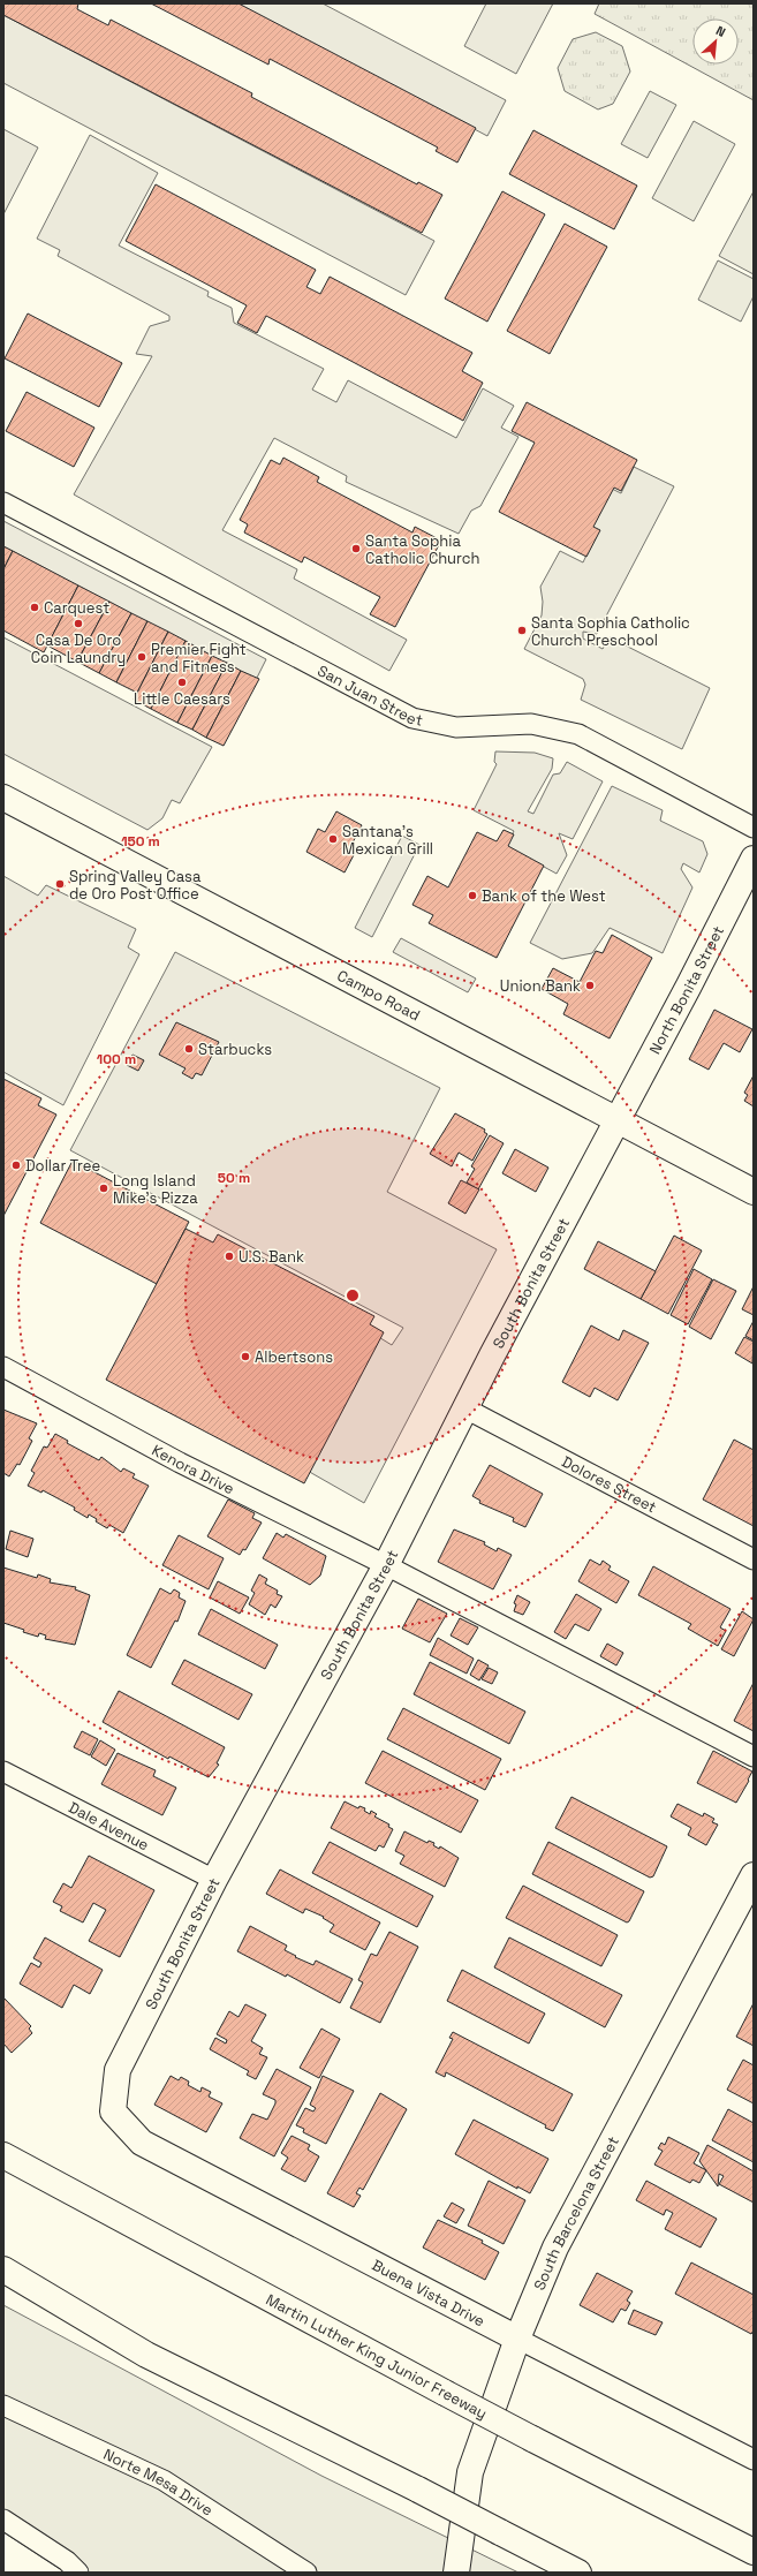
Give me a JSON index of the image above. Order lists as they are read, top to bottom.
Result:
{
  "streets": {
    "main road": [
      "North Bonita Street",
      "Campo Road",
      "South Bonita Street",
      "South Barcelona Street",
      "Buena Vista Drive",
      "Martin Luther King Junior Freeway"
    ],
    "street": [
      "San Juan Street",
      "Kenora Drive",
      "Dolores Street",
      "Dale Avenue",
      "Norte Mesa Drive"
    ]
  },
  "crossings": [
    ["North Bonita Street", "Campo Road"],
    ["North Bonita Street", "South Bonita Street"],
    ["Campo Road", "South Bonita Street"],
    ["South Bonita Street", "Kenora Drive"],
    ["South Bonita Street", "Dolores Street"],
    ["South Bonita Street", "Dale Avenue"],
    ["South Bonita Street", "Buena Vista Drive"],
    ["South Barcelona Street", "Buena Vista Drive"]
  ],
  "places": [
    "Santa Sophia Catholic Church",
    "Carquest",
    "Casa De Oro Coin Laundry",
    "Santa Sophia Catholic Church Preschool",
    "Premier Fight and Fitness",
    "Little Caesars",
    "Santana's Mexican Grill",
    "Spring Valley Casa de Oro Post Office",
    "Bank of the West",
    "Union Bank",
    "Starbucks",
    "Dollar Tree",
    "Long Island Mike's Pizza",
    "U.S. Bank",
    "Albertsons"
  ],
  "north": "top right",
  "rings": ["150 m", "100 m", "50 m"]
}
